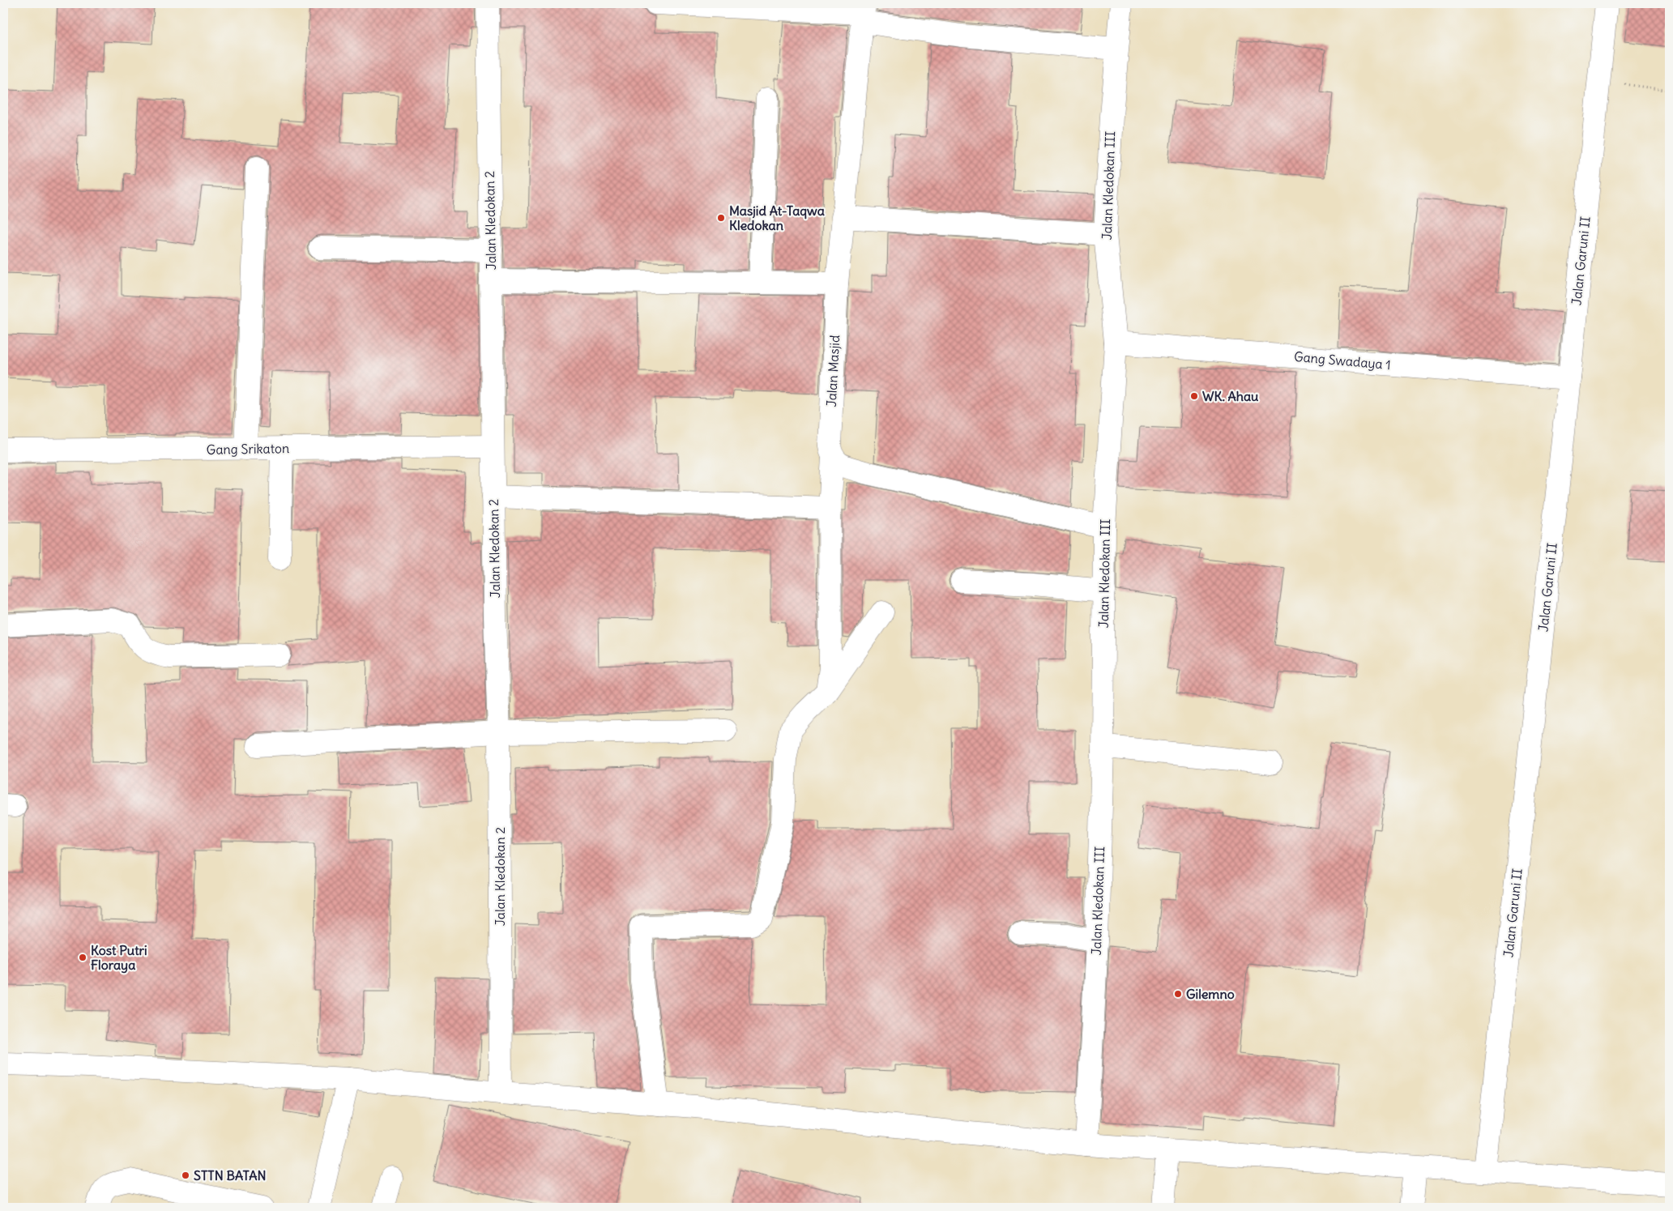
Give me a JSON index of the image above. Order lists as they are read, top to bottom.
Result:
{
  "streets": {
    "street": [
      "Jalan Kledokan III",
      "Jalan Kledokan 2",
      "Jalan Garuni II",
      "Gang Swadaya 1",
      "Jalan Masjid",
      "Gang Srikaton"
    ]
  },
  "crossings": [
    ["Jalan Kledokan III", "Gang Swadaya 1"],
    ["Jalan Kledokan 2", "Gang Srikaton"],
    ["Jalan Garuni II", "Gang Swadaya 1"]
  ],
  "places": [
    "Masjid At-Taqwa Kledokan",
    "WK. Ahau",
    "Kost Putri Floraya",
    "Gilemno",
    "STTN BATAN"
  ]
}
